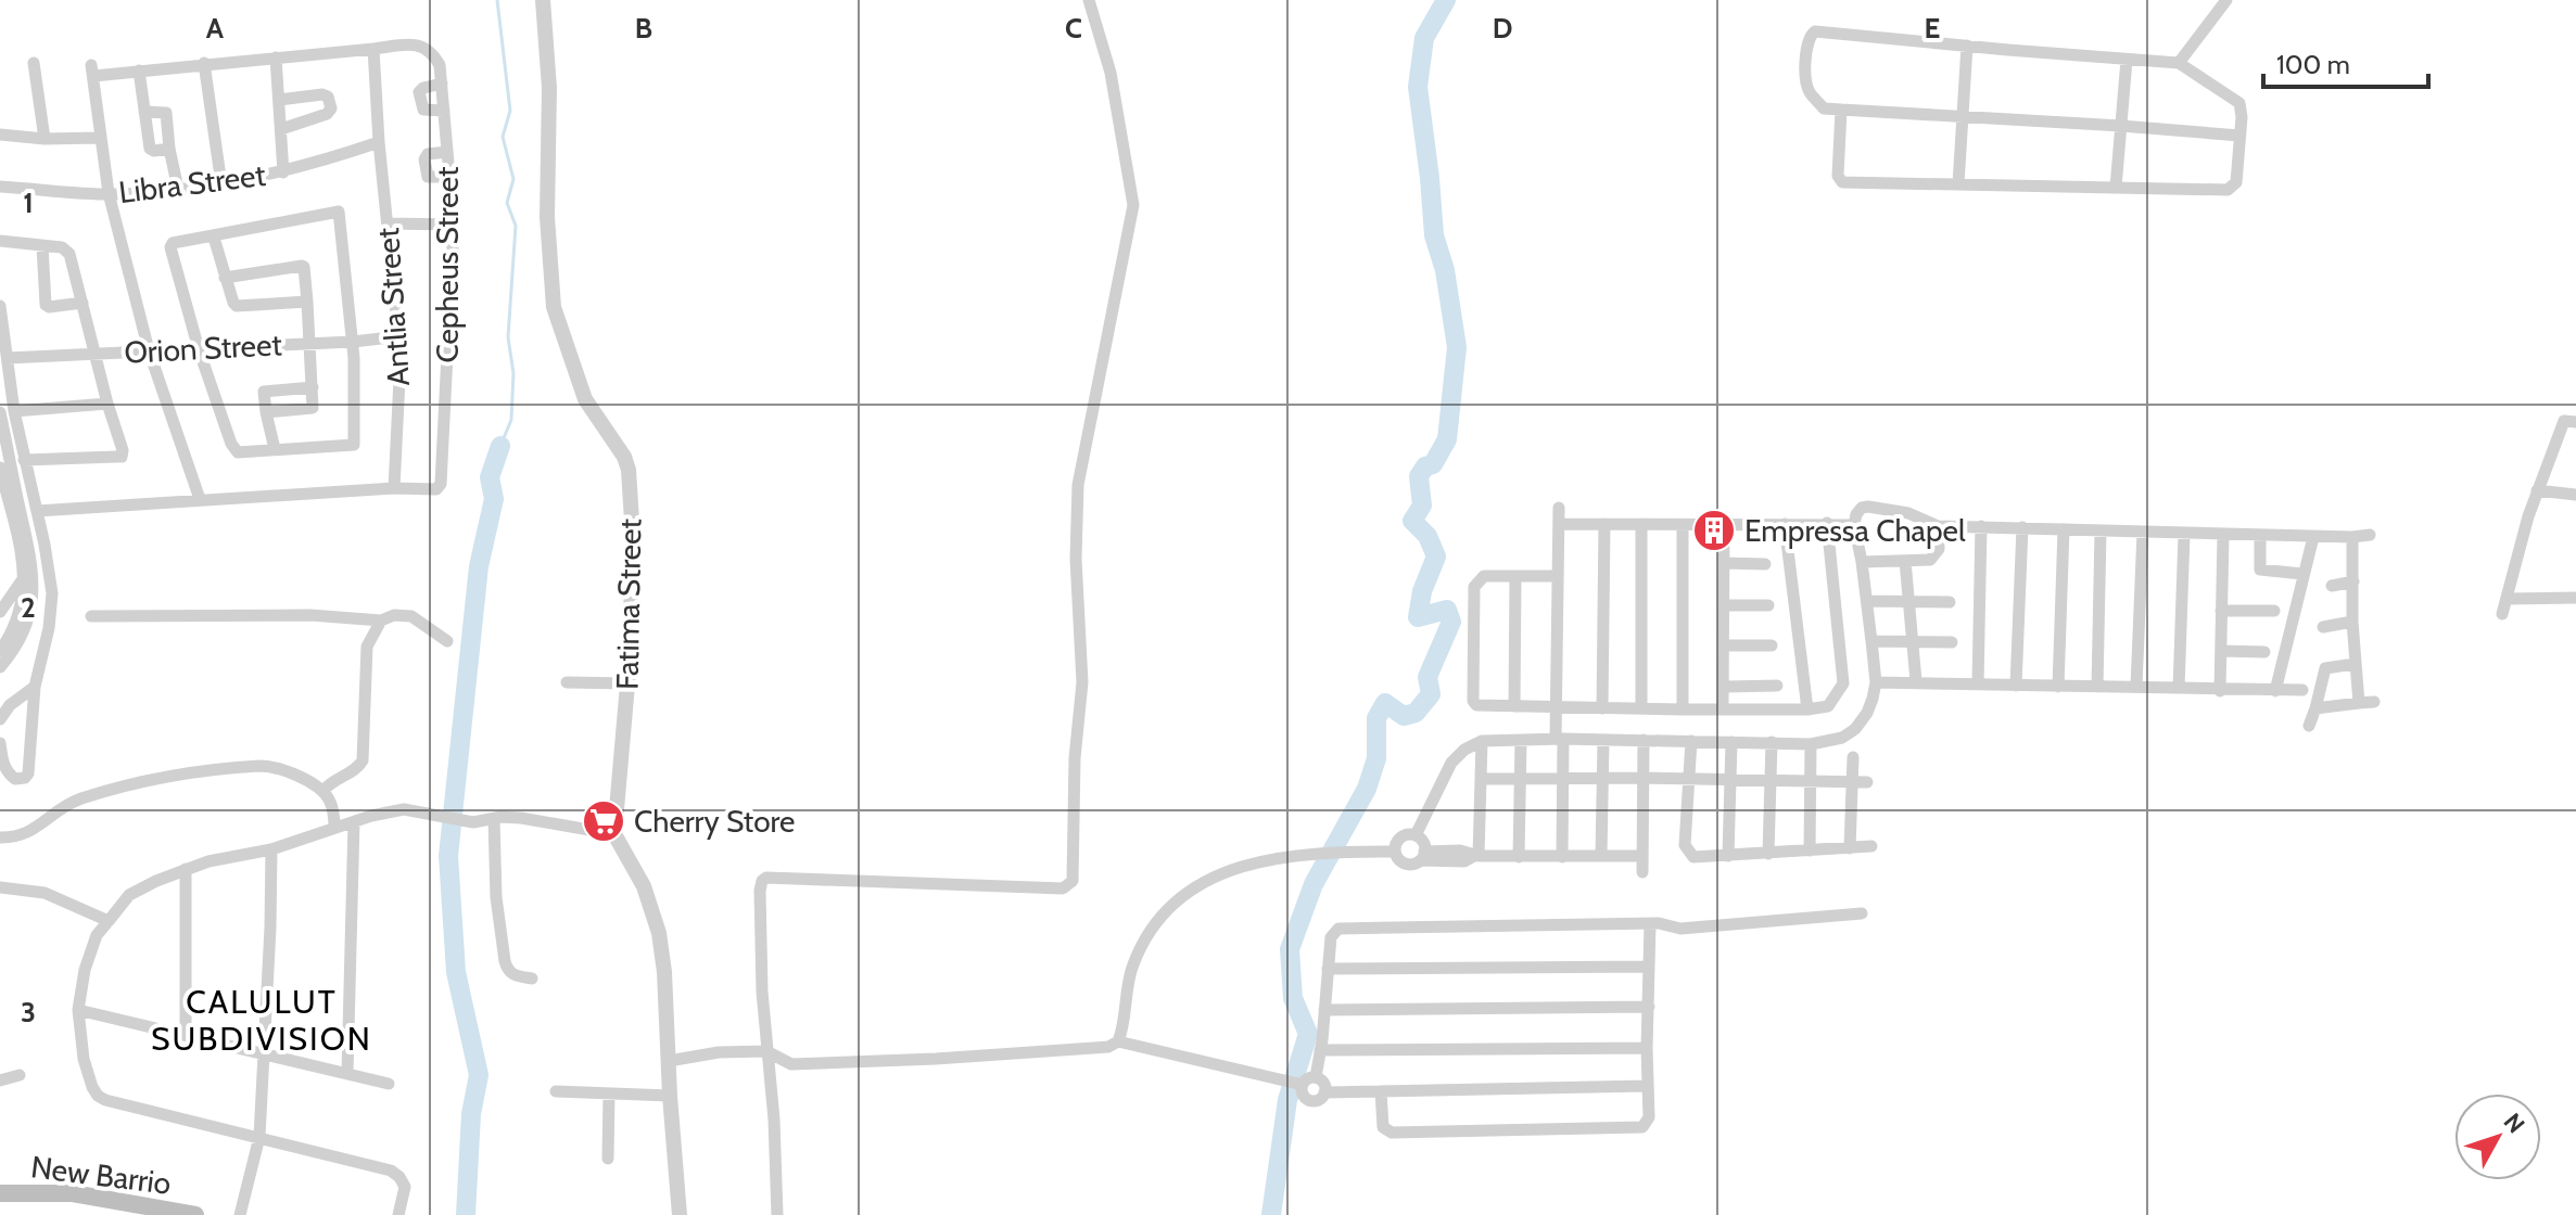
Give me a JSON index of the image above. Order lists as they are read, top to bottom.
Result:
{
  "streets": {
    "main road": ["New Barrio"],
    "street": [
      "Libra Street",
      "Cepheus Street",
      "Antlia Street",
      "Orion Street",
      "Fatima Street"
    ]
  },
  "crossings": [
    ["Libra Street", "Antlia Street"],
    ["Cepheus Street", "Antlia Street"],
    ["Antlia Street", "Orion Street"]
  ],
  "districts": ["CALULUT SUBDIVISION"],
  "places": {
    "building": ["Empressa Chapel"],
    "supermarket": ["Cherry Store"]
  },
  "scale_bar": "100 m",
  "north": "top right",
  "grid": {
    "columns": [
      "A",
      "B",
      "C",
      "D",
      "E"
    ],
    "rows": ["1", "2", "3"]
  }
}
